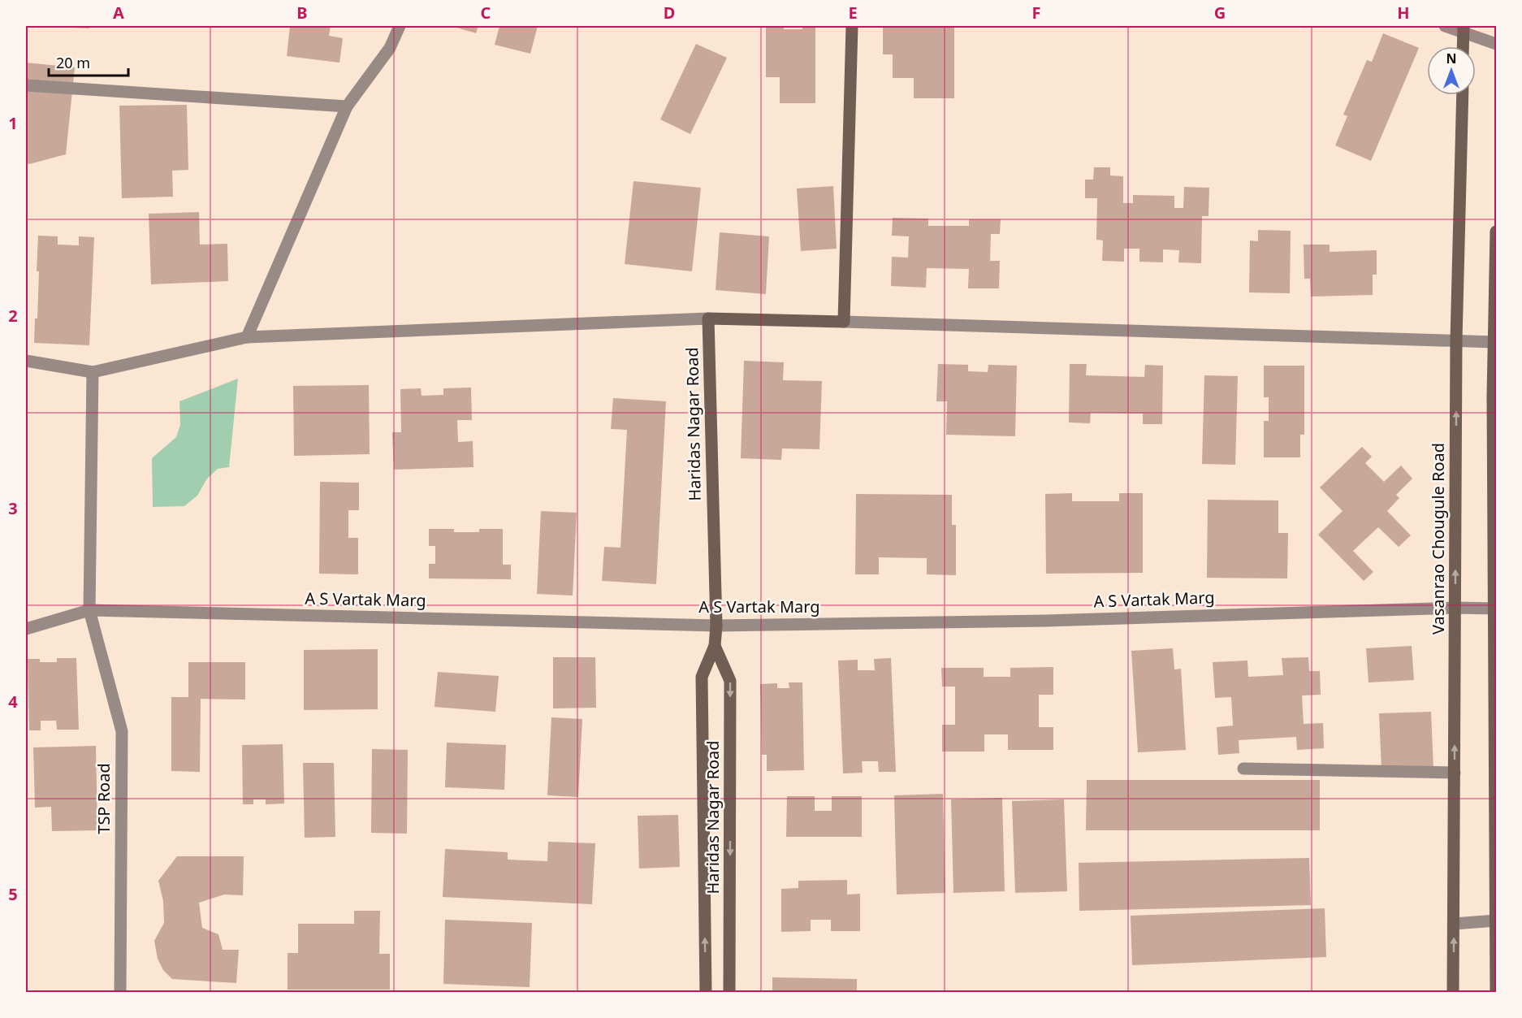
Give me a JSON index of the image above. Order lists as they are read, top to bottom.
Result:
{
  "streets": {
    "street": [
      "Haridas Nagar Road",
      "Vasanrao Chougule Road",
      "A S Vartak Marg",
      "TSP Road"
    ]
  },
  "crossings": [
    ["Haridas Nagar Road", "A S Vartak Marg"],
    ["Vasanrao Chougule Road", "A S Vartak Marg"],
    ["A S Vartak Marg", "TSP Road"]
  ],
  "scale_bar": "20 m",
  "north": "top",
  "grid": {
    "columns": [
      "A",
      "B",
      "C",
      "D",
      "E",
      "F",
      "G",
      "H"
    ],
    "rows": [
      "1",
      "2",
      "3",
      "4",
      "5"
    ]
  }
}
